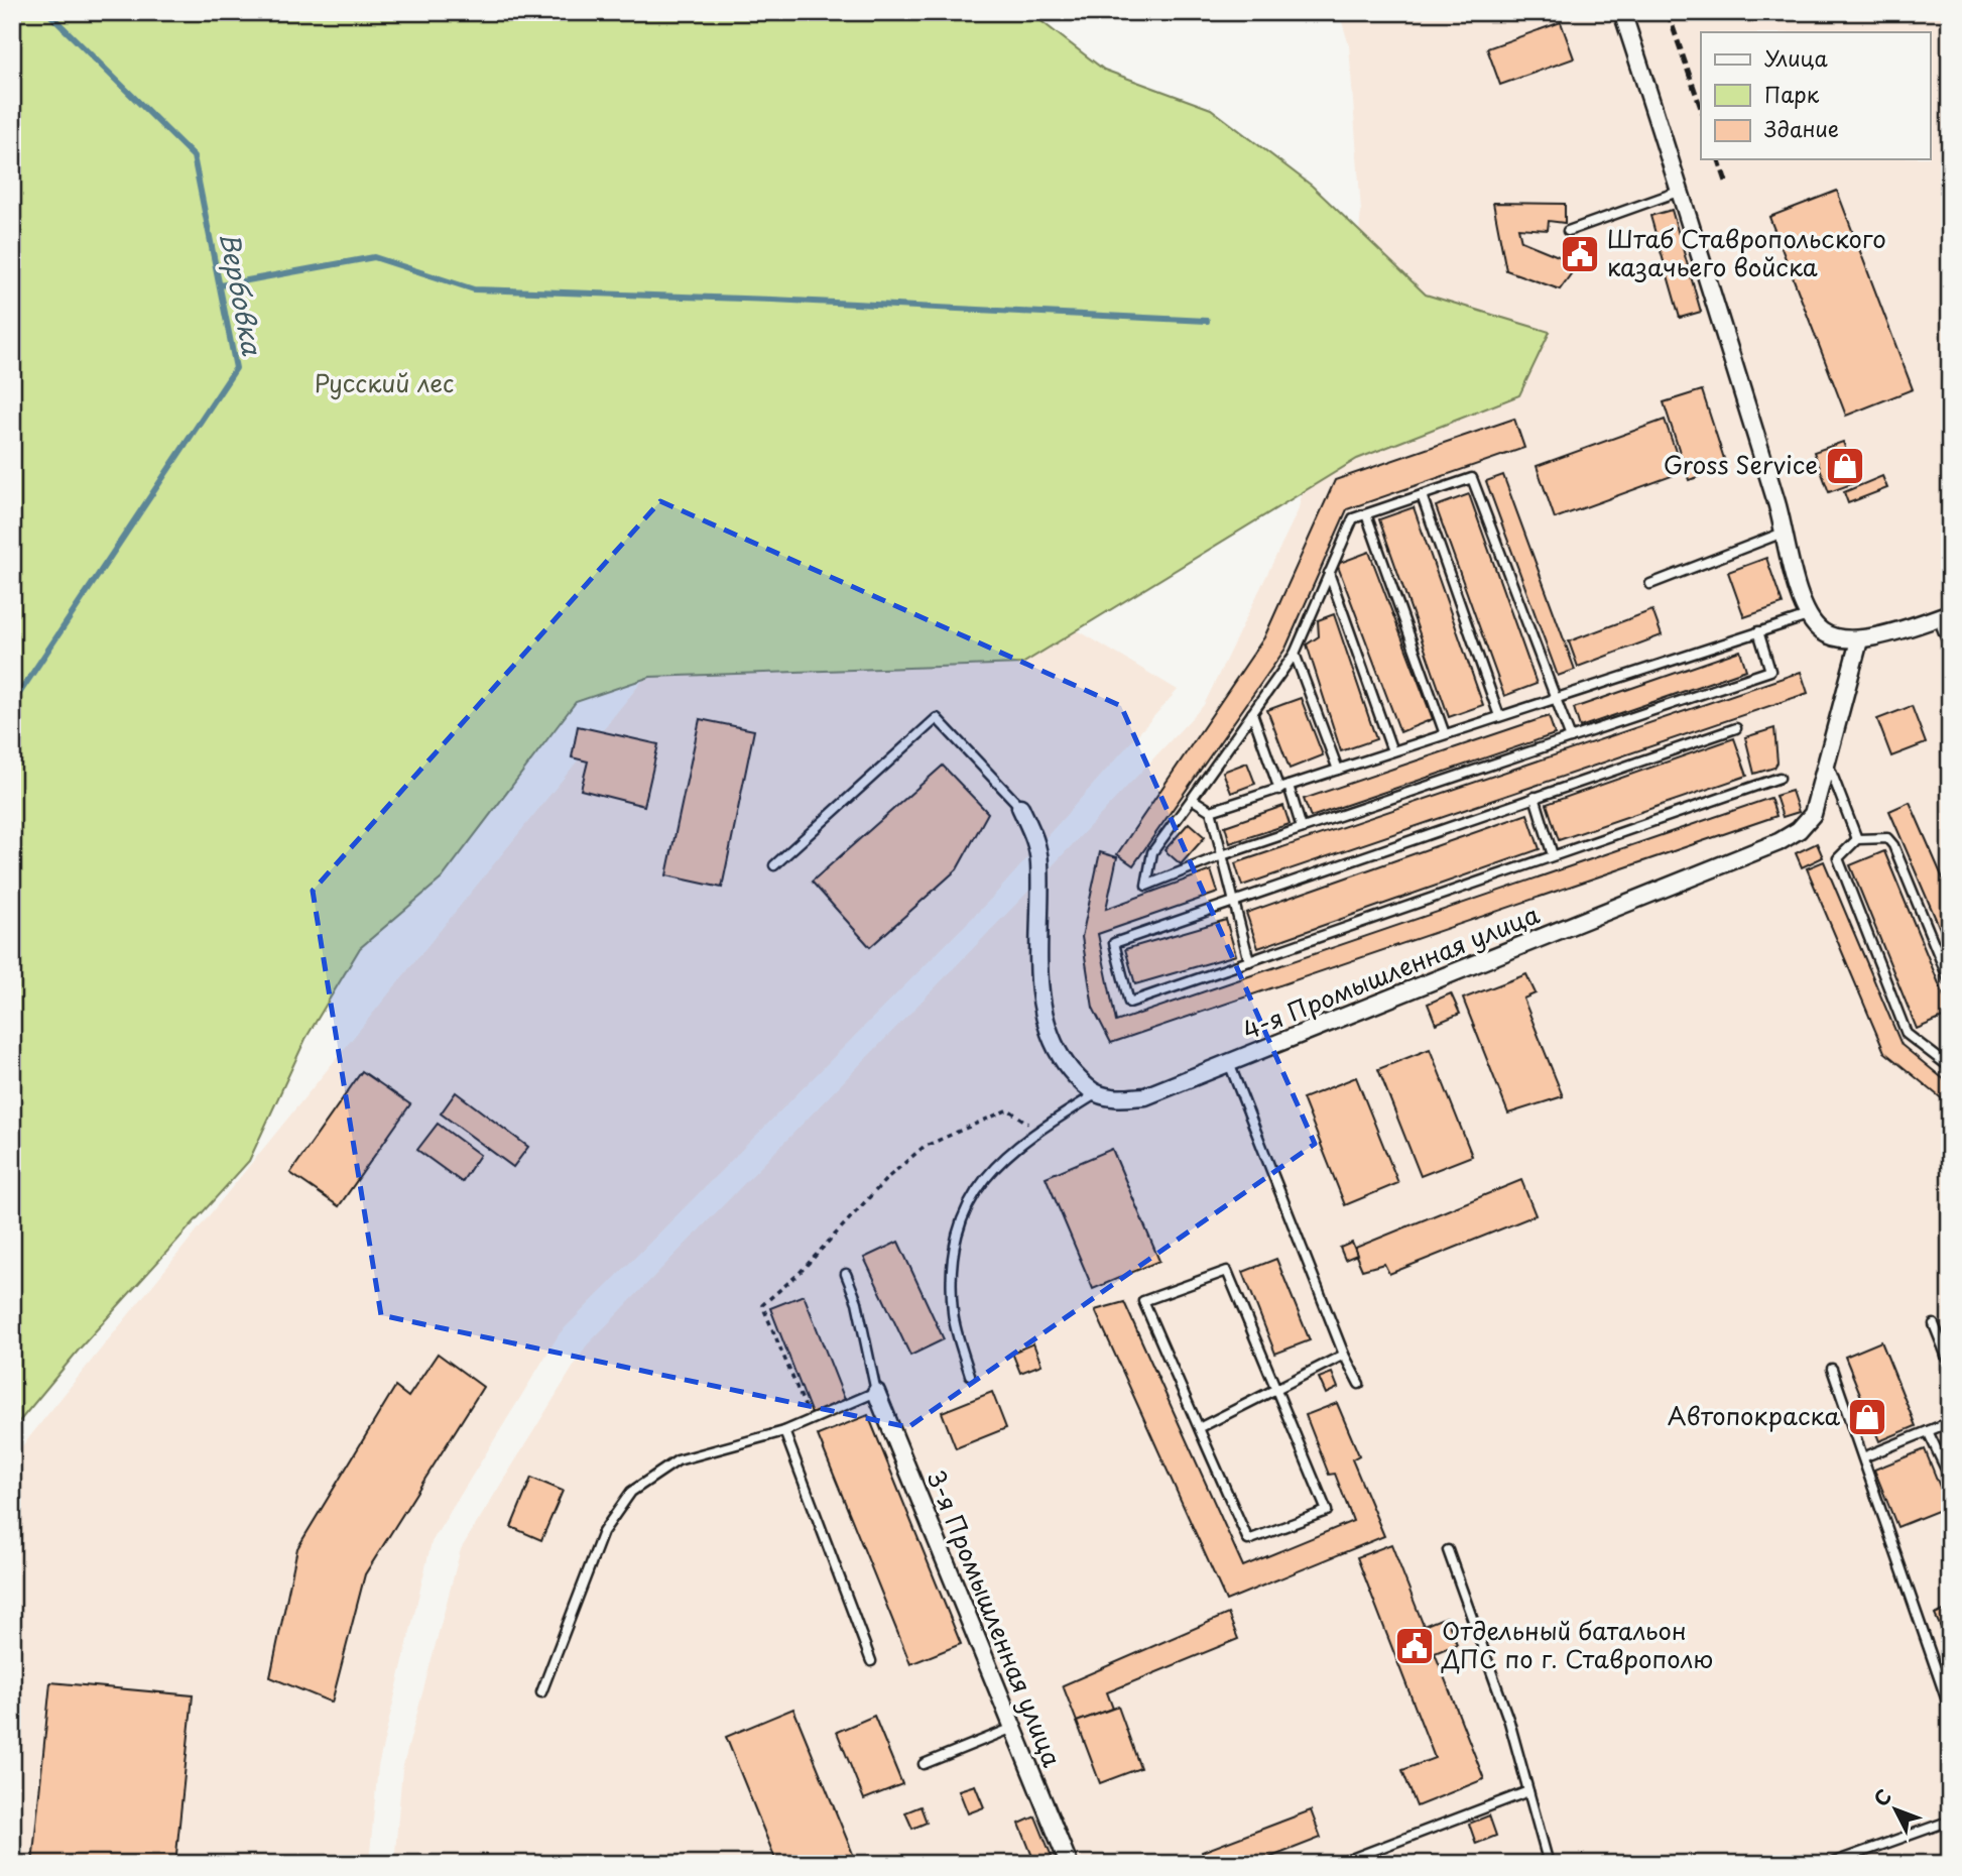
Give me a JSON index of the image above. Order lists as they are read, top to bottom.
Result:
{
  "streets": {
    "street": ["4-я Промышленная улица", "3-я Промышленная улица"]
  },
  "water": ["Вербовка"],
  "parks": ["Русский лес"],
  "places": {
    "public building": ["Штаб Ставропольского казачьего войска", "Отдельный батальон ДПС по г. Ставрополю"],
    "shop": ["Gross Service", "Автопокраска"]
  },
  "legend": ["Улица", "Парк", "Здание"],
  "north": "top left"
}
